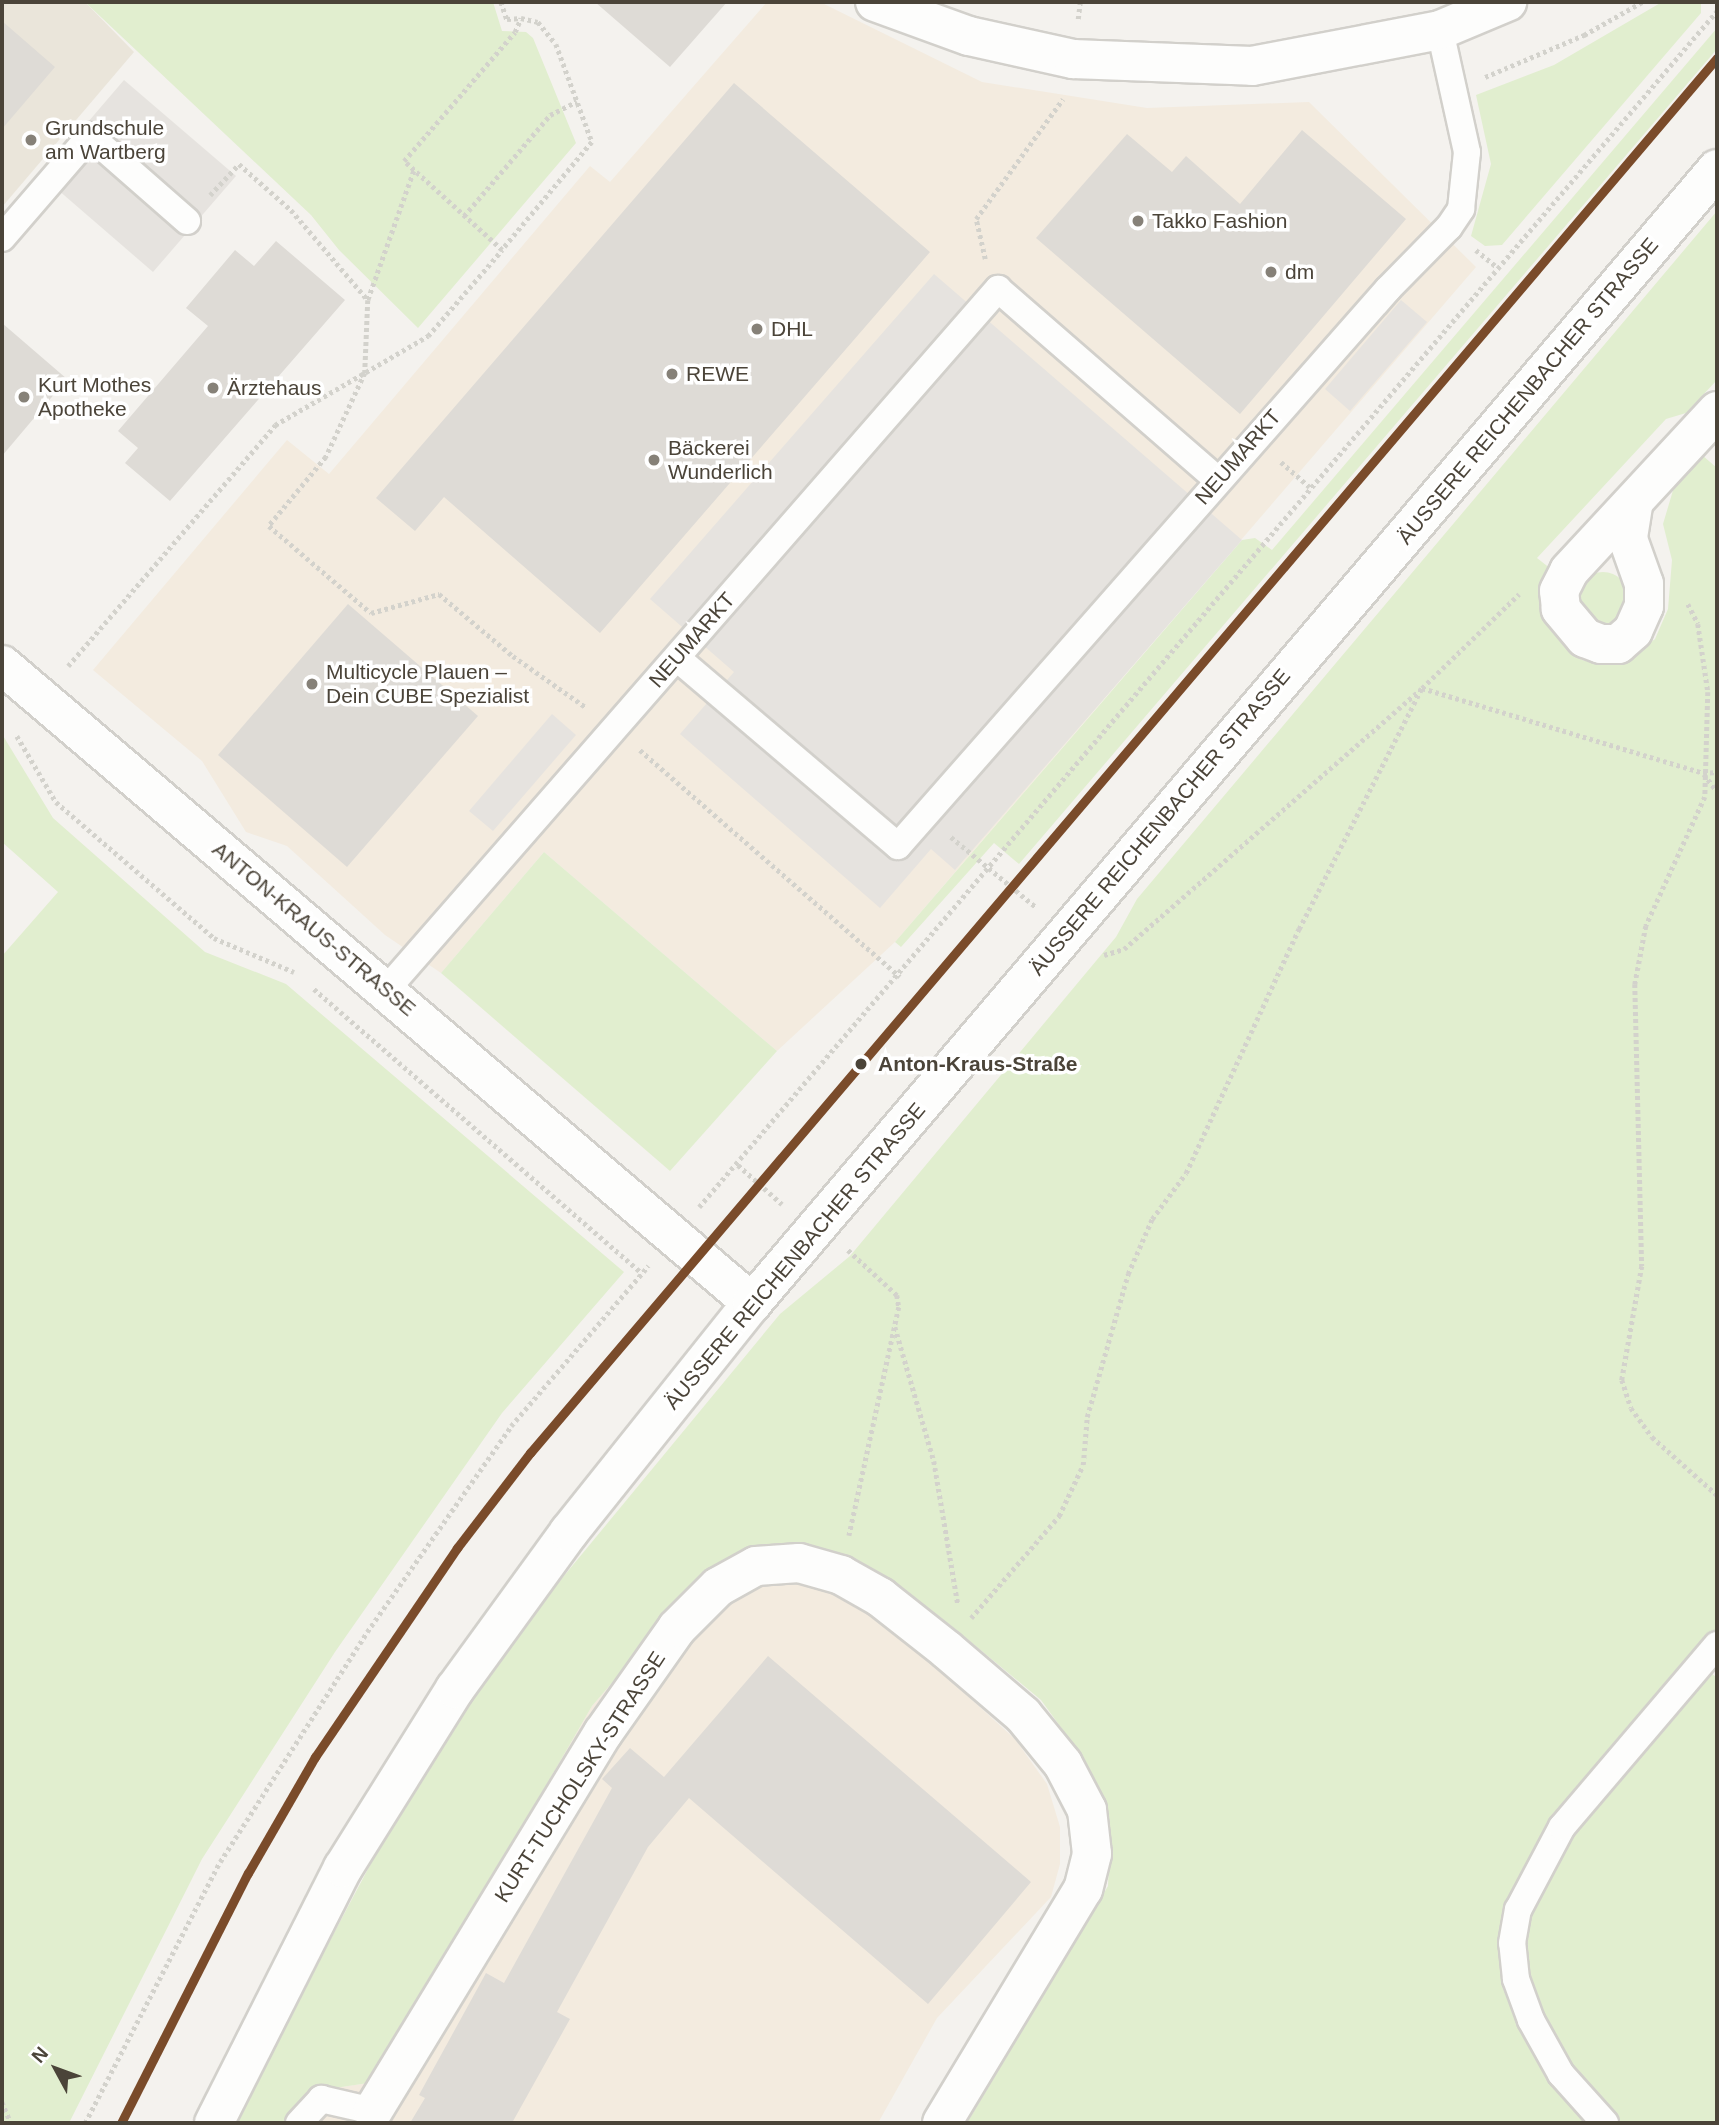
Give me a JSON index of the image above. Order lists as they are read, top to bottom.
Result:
{
  "streets": {
    "street": ["ÄUSSERE REICHENBACHER STRASSE", "ANTON-KRAUS-STRASSE", "KURT-TUCHOLSKY-STRASSE"],
    "lane": ["NEUMARKT"]
  },
  "crossings": [
    ["ÄUSSERE REICHENBACHER STRASSE", "ANTON-KRAUS-STRASSE"],
    ["NEUMARKT", "ANTON-KRAUS-STRASSE"]
  ],
  "places": [
    "Grundschule am Wartberg",
    "Takko Fashion",
    "dm",
    "DHL",
    "REWE",
    "Ärztehaus",
    "Kurt Mothes Apotheke",
    "Bäckerei Wunderlich",
    "Multicycle Plauen – Dein CUBE Spezialist",
    "Anton-Kraus-Straße"
  ],
  "north": "top left"
}
